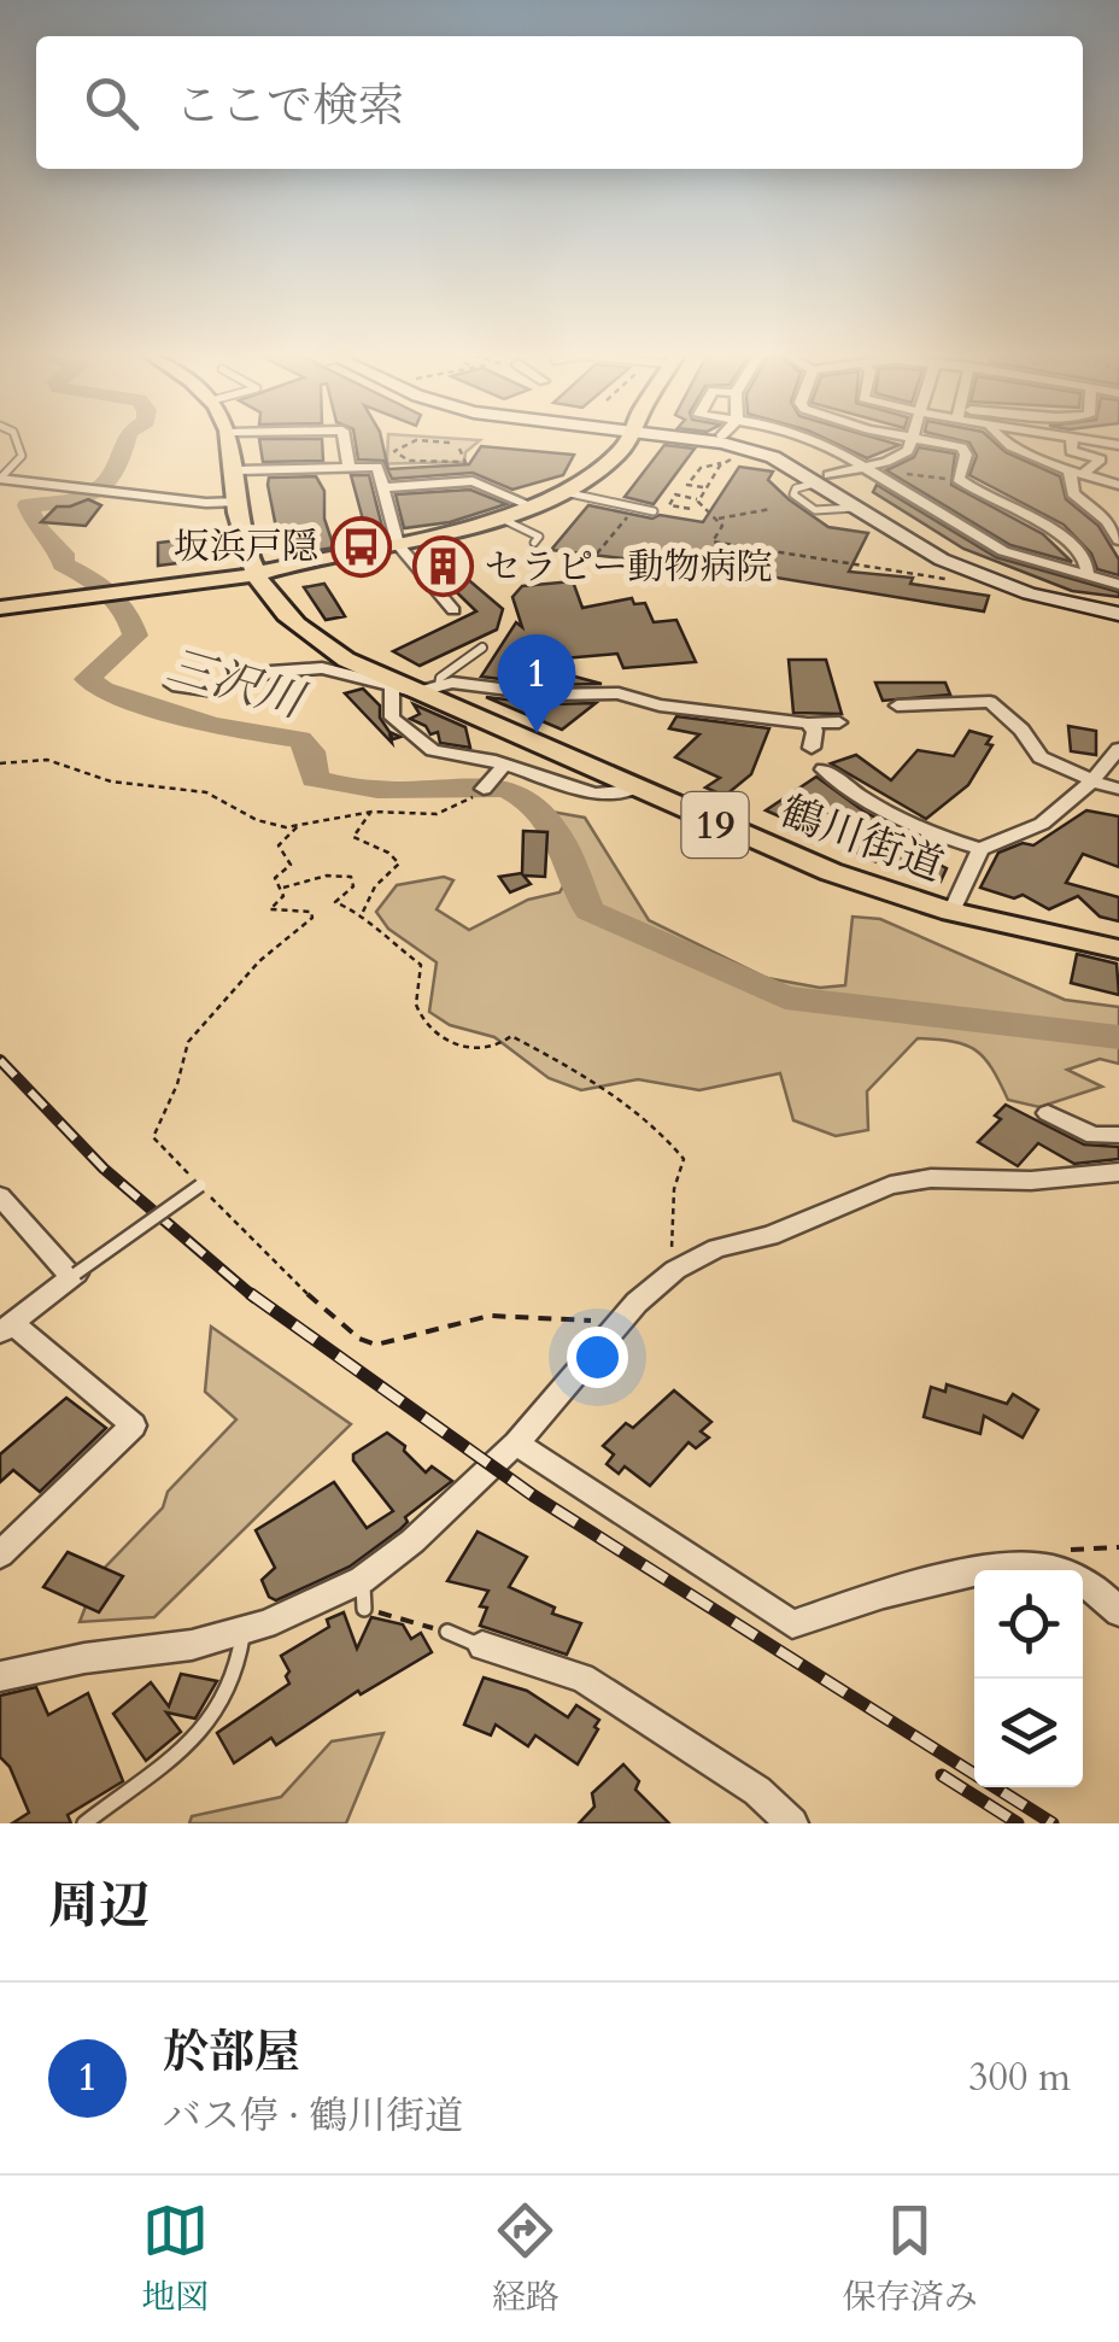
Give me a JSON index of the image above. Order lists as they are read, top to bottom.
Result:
{
  "streets": {
    "main road": ["19", "鶴川街道"]
  },
  "water": ["三沢川"],
  "places": {
    "bus stop": ["坂浜戸隠"],
    "building": ["セラピー動物病院"]
  },
  "page": {
    "search": "ここで検索",
    "pins": "1",
    "heading": "周辺",
    "list": [
      {
        "mark": "1",
        "name": "於部屋",
        "note": "バス停 · 鶴川街道",
        "value": "300 m"
      }
    ],
    "nav": ["地図", "経路", "保存済み"]
  }
}
